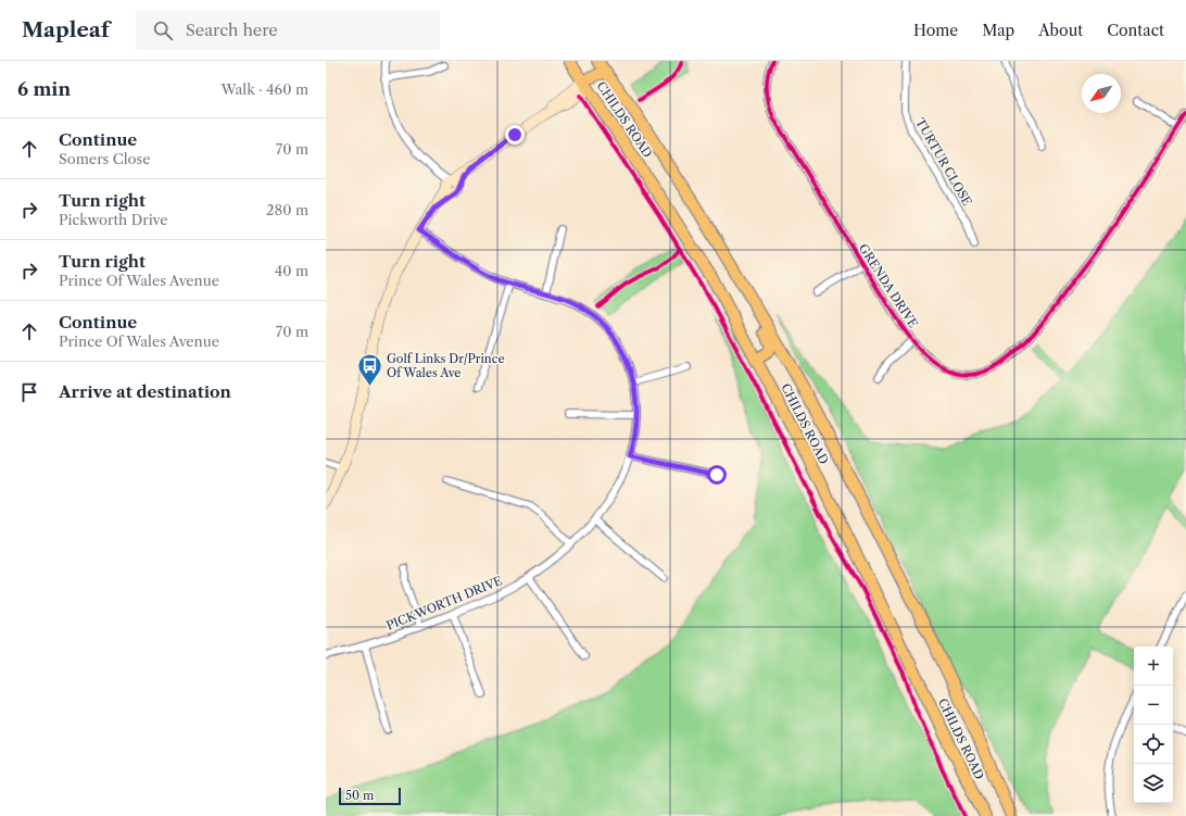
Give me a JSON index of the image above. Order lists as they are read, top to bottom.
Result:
{
  "streets": {
    "main road": ["CHILDS ROAD"],
    "street": ["TURTUR CLOSE", "GRENDA DRIVE", "PICKWORTH DRIVE"]
  },
  "places": {
    "bus stop": ["Golf Links Dr/Prince Of Wales Ave"]
  },
  "scale_bar": "50 m",
  "north": "bottom left",
  "page": {
    "header": "Mapleaf",
    "search": "Search here",
    "nav": [
      "Home",
      "Map",
      "About",
      "Contact"
    ],
    "heading": ["6 min", "Walk · 460 m"],
    "list": [
      ["Continue", "Somers Close", "70 m"],
      ["Turn right", "Pickworth Drive", "280 m"],
      ["Turn right", "Prince Of Wales Avenue", "40 m"],
      ["Continue", "Prince Of Wales Avenue", "70 m"],
      "Arrive at destination"
    ],
    "map_buttons": ["+", "−"],
    "scale": "50 m"
  }
}
